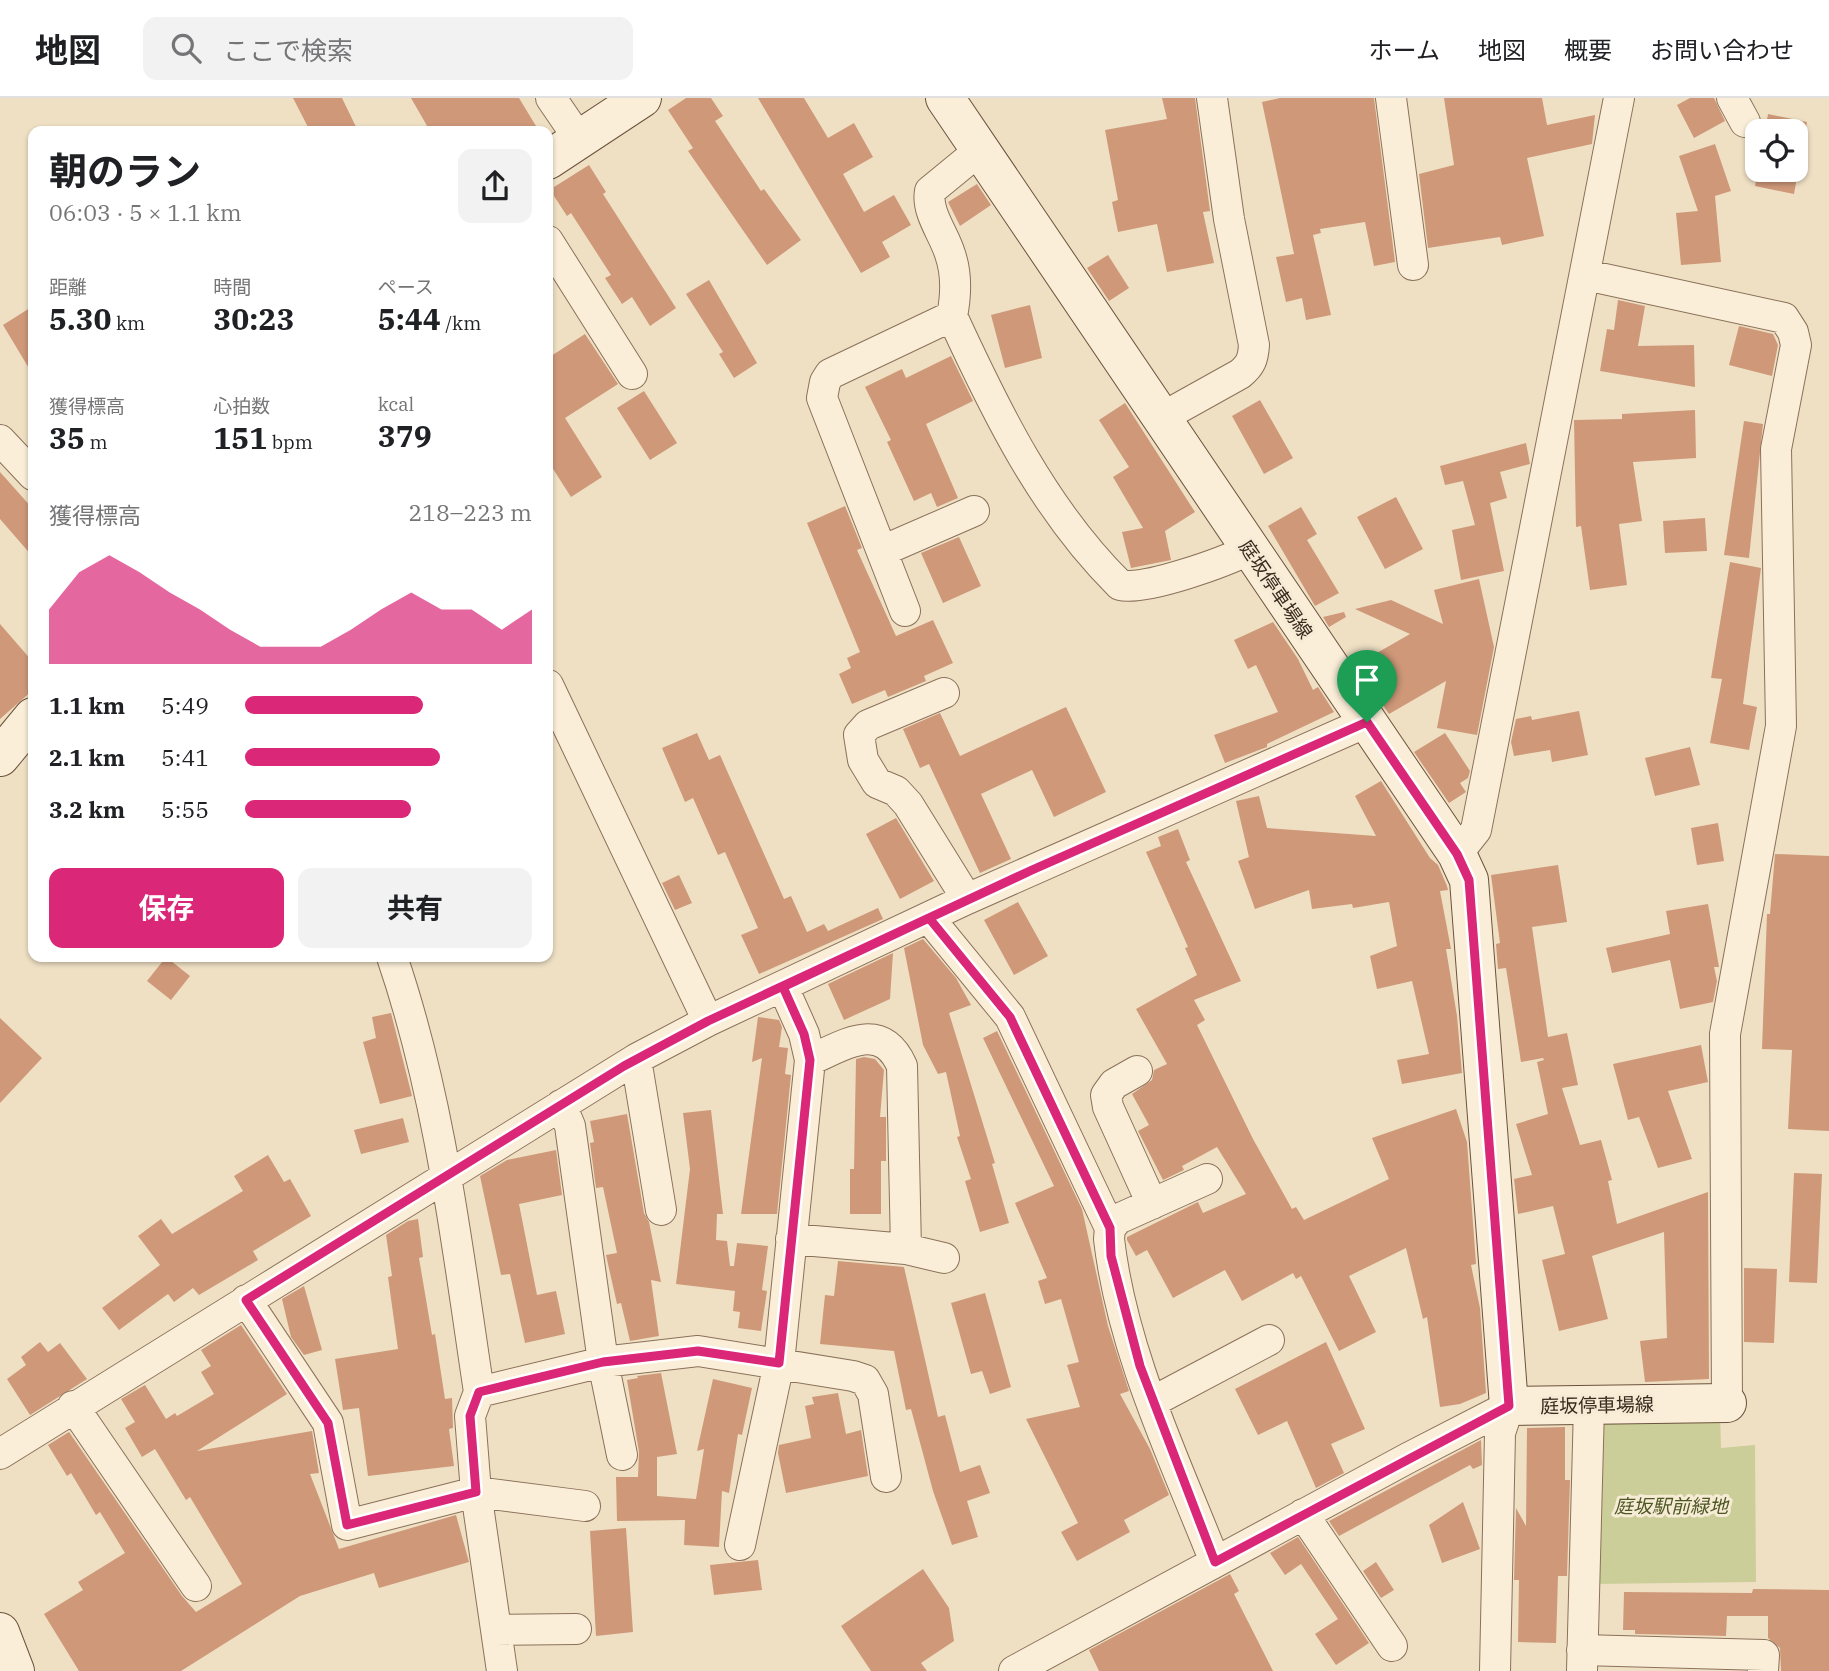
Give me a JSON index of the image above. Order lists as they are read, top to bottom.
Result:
{
  "streets": {
    "main road": ["庭坂停車場線"]
  },
  "parks": ["庭坂駅前緑地"],
  "page": {
    "header": "地図",
    "search": "ここで検索",
    "nav": [
      "ホーム",
      "地図",
      "概要",
      "お問い合わせ"
    ],
    "heading": ["朝のラン", "06:03 · 5 × 1.1 km"],
    "stats": [
      ["距離", "5.30 km"],
      ["時間", "30:23"],
      ["ペース", "5:44 /km"],
      ["獲得標高", "35 m"],
      ["心拍数", "151 bpm"],
      ["kcal", "379"]
    ],
    "chart": ["獲得標高", "218–223 m"],
    "list": [
      {
        "name": "1.1 km",
        "note": "5:49"
      },
      {
        "name": "2.1 km",
        "note": "5:41"
      },
      {
        "name": "3.2 km",
        "note": "5:55"
      }
    ],
    "buttons": ["保存", "共有"]
  }
}
